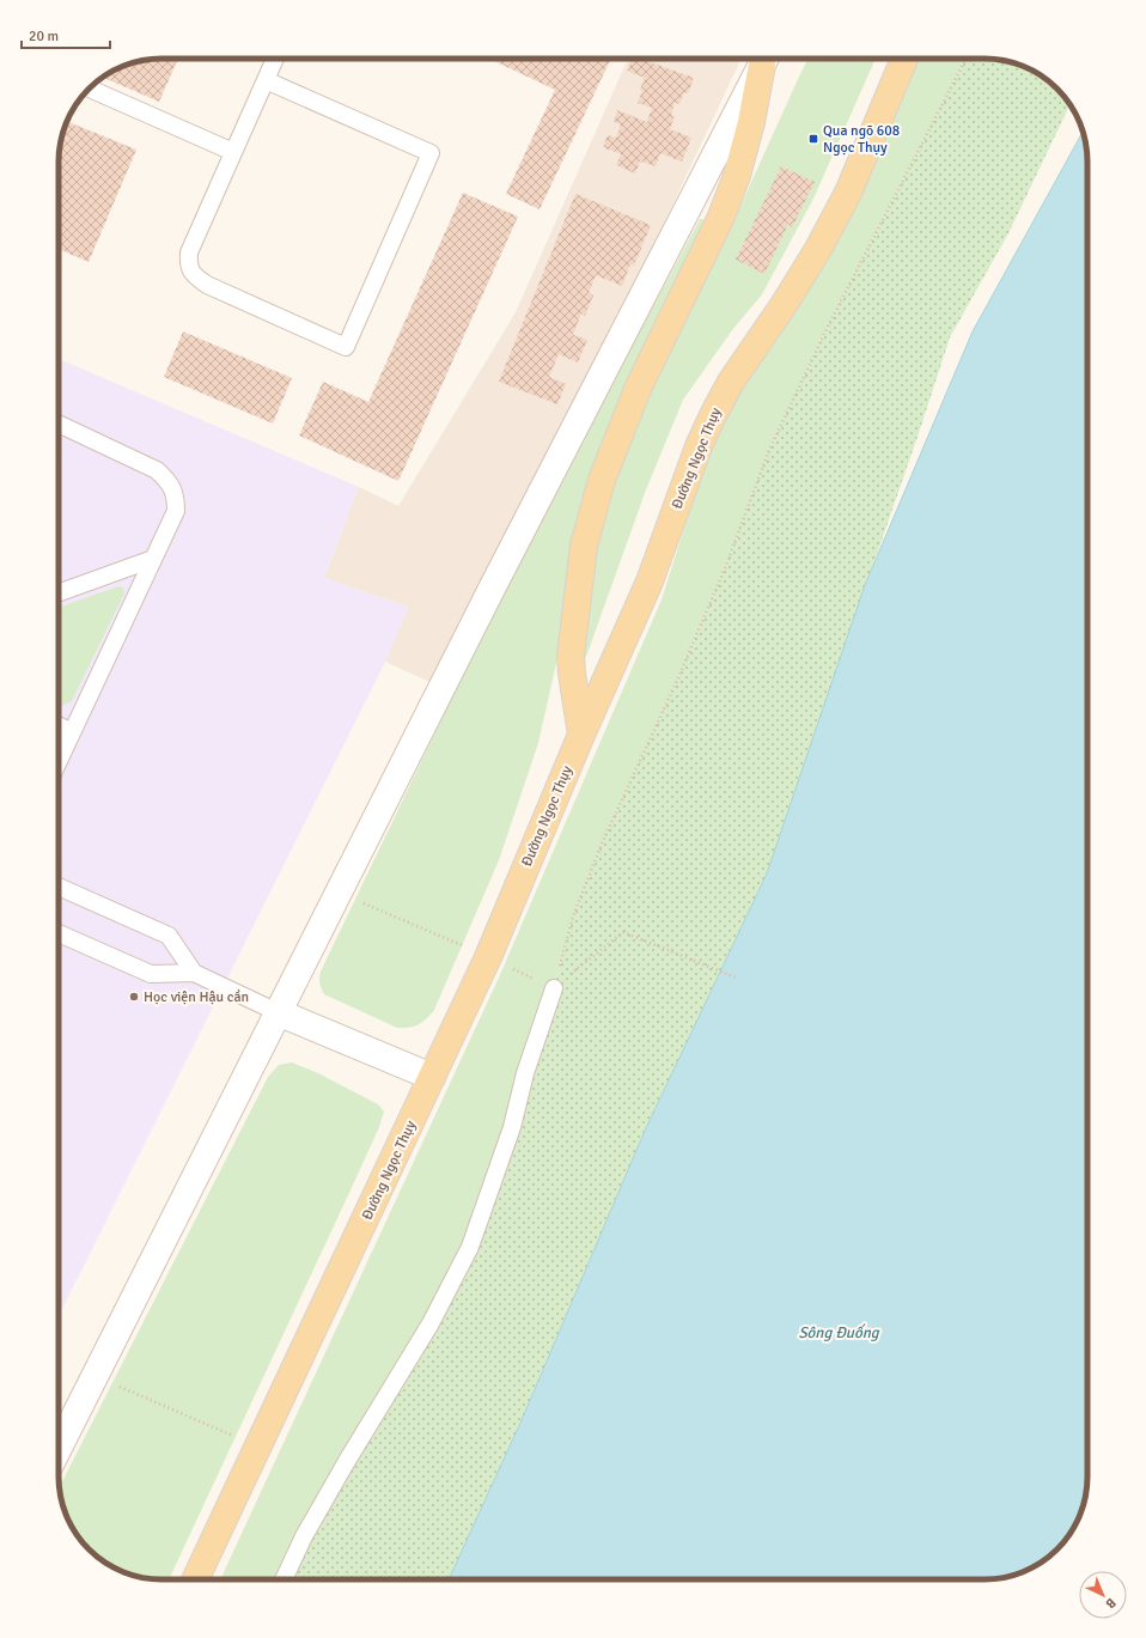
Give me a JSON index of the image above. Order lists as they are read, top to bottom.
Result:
{
  "streets": {
    "main road": ["Đường Ngọc Thụy"]
  },
  "water": ["Sông Đuống"],
  "places": {
    "transit": ["Qua ngõ 608 Ngọc Thụy"],
    "other": ["Học viện Hậu cần"]
  },
  "scale_bar": "20 m",
  "north": "bottom right"
}
